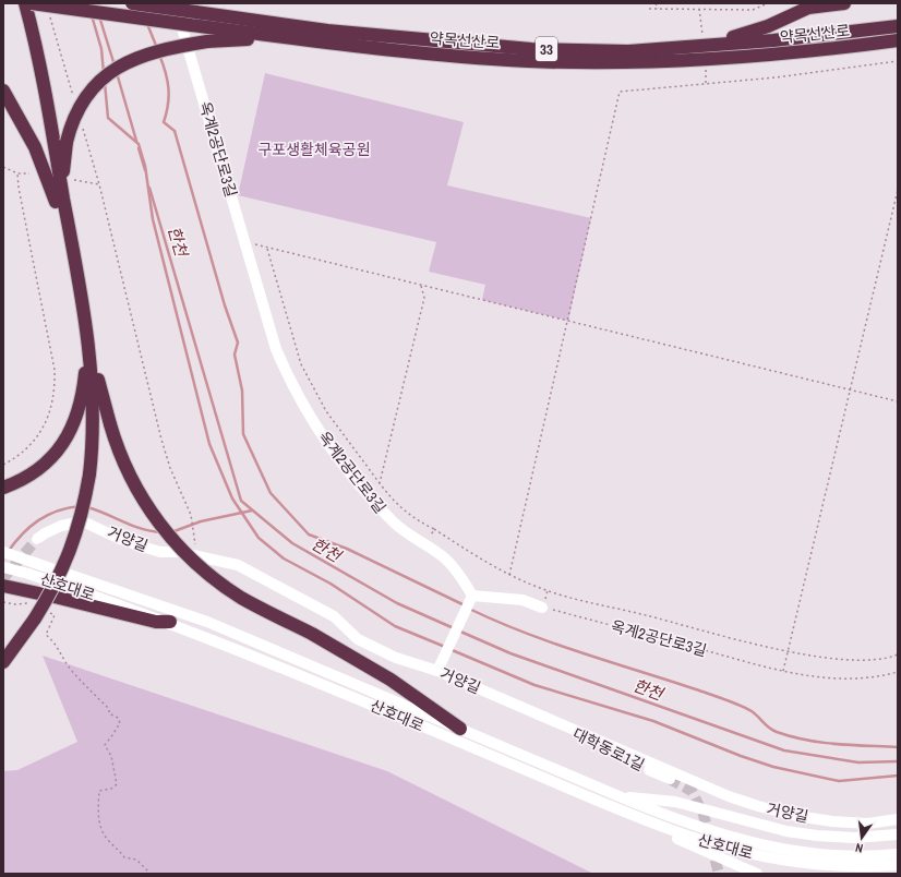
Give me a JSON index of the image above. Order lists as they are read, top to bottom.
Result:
{
  "streets": {
    "highway": ["약목선산로", "33"],
    "street": [
      "옥계2공단로3길",
      "거양길",
      "산호대로",
      "대학동로1길"
    ]
  },
  "crossings": [
    ["거양길", "대학동로1길"]
  ],
  "water": ["한천"],
  "parks": ["구포생활체육공원"],
  "north": "bottom"
}
